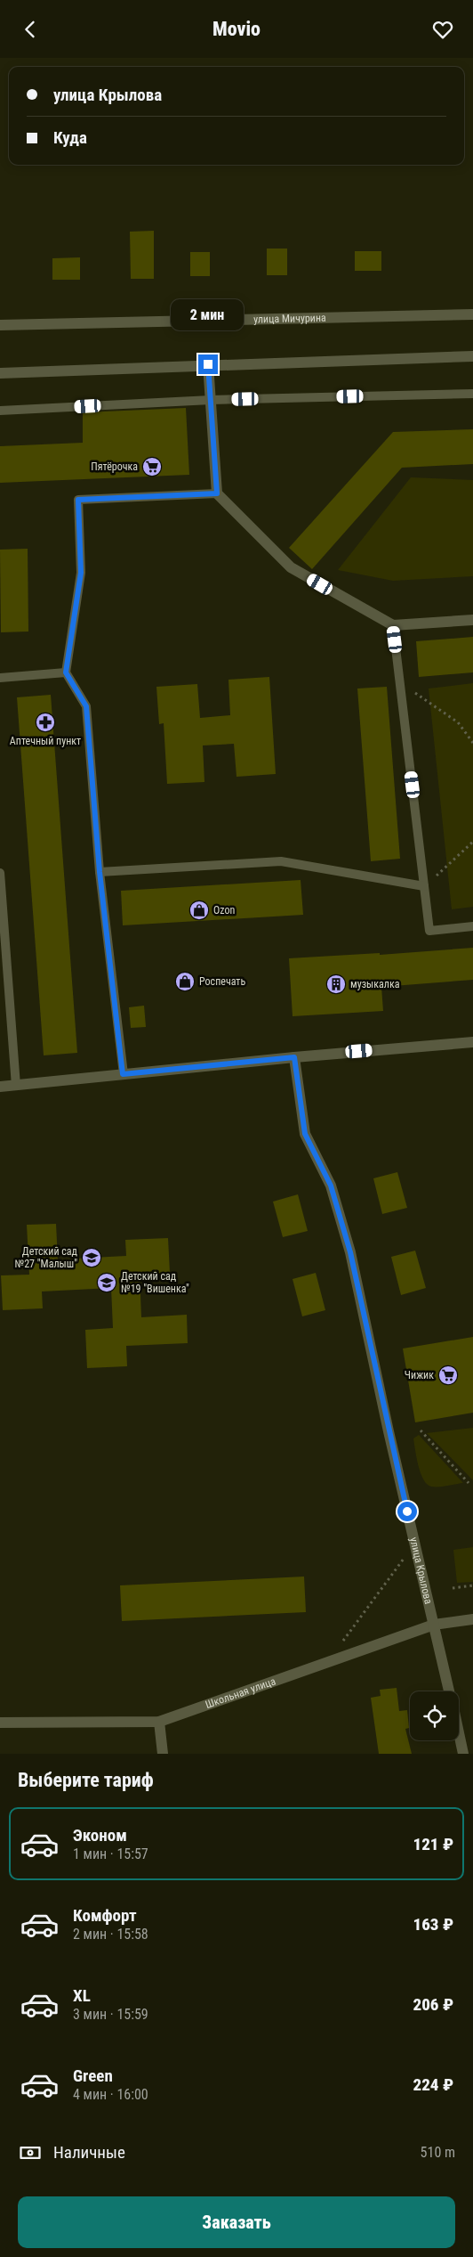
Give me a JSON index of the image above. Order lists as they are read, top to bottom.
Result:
{
  "streets": {
    "street": ["улица Мичурина", "улица Крылова", "Школьная улица"]
  },
  "crossings": [
    ["улица Крылова", "Школьная улица"]
  ],
  "places": {
    "supermarket": ["Пятёрочка", "Чижик"],
    "pharmacy": ["Аптечный пункт"],
    "shop": ["Ozon", "Роспечать"],
    "building": ["музыкалка"],
    "school or university": ["Детский сад №27 \"Малыш\"", "Детский сад №19 \"Вишенка\""]
  },
  "page": {
    "header": "Movio",
    "banner": ["улица Крылова", "Куда"],
    "bubble": "2 мин",
    "heading": "Выберите тариф",
    "list": [
      {
        "name": "Эконом",
        "note": "1 мин · 15:57",
        "value": "121 ₽"
      },
      {
        "name": "Комфорт",
        "note": "2 мин · 15:58",
        "value": "163 ₽"
      },
      {
        "name": "XL",
        "note": "3 мин · 15:59",
        "value": "206 ₽"
      },
      {
        "name": "Green",
        "note": "4 мин · 16:00",
        "value": "224 ₽"
      }
    ],
    "pay": ["Наличные", "510 m"],
    "buttons": "Заказать"
  }
}
